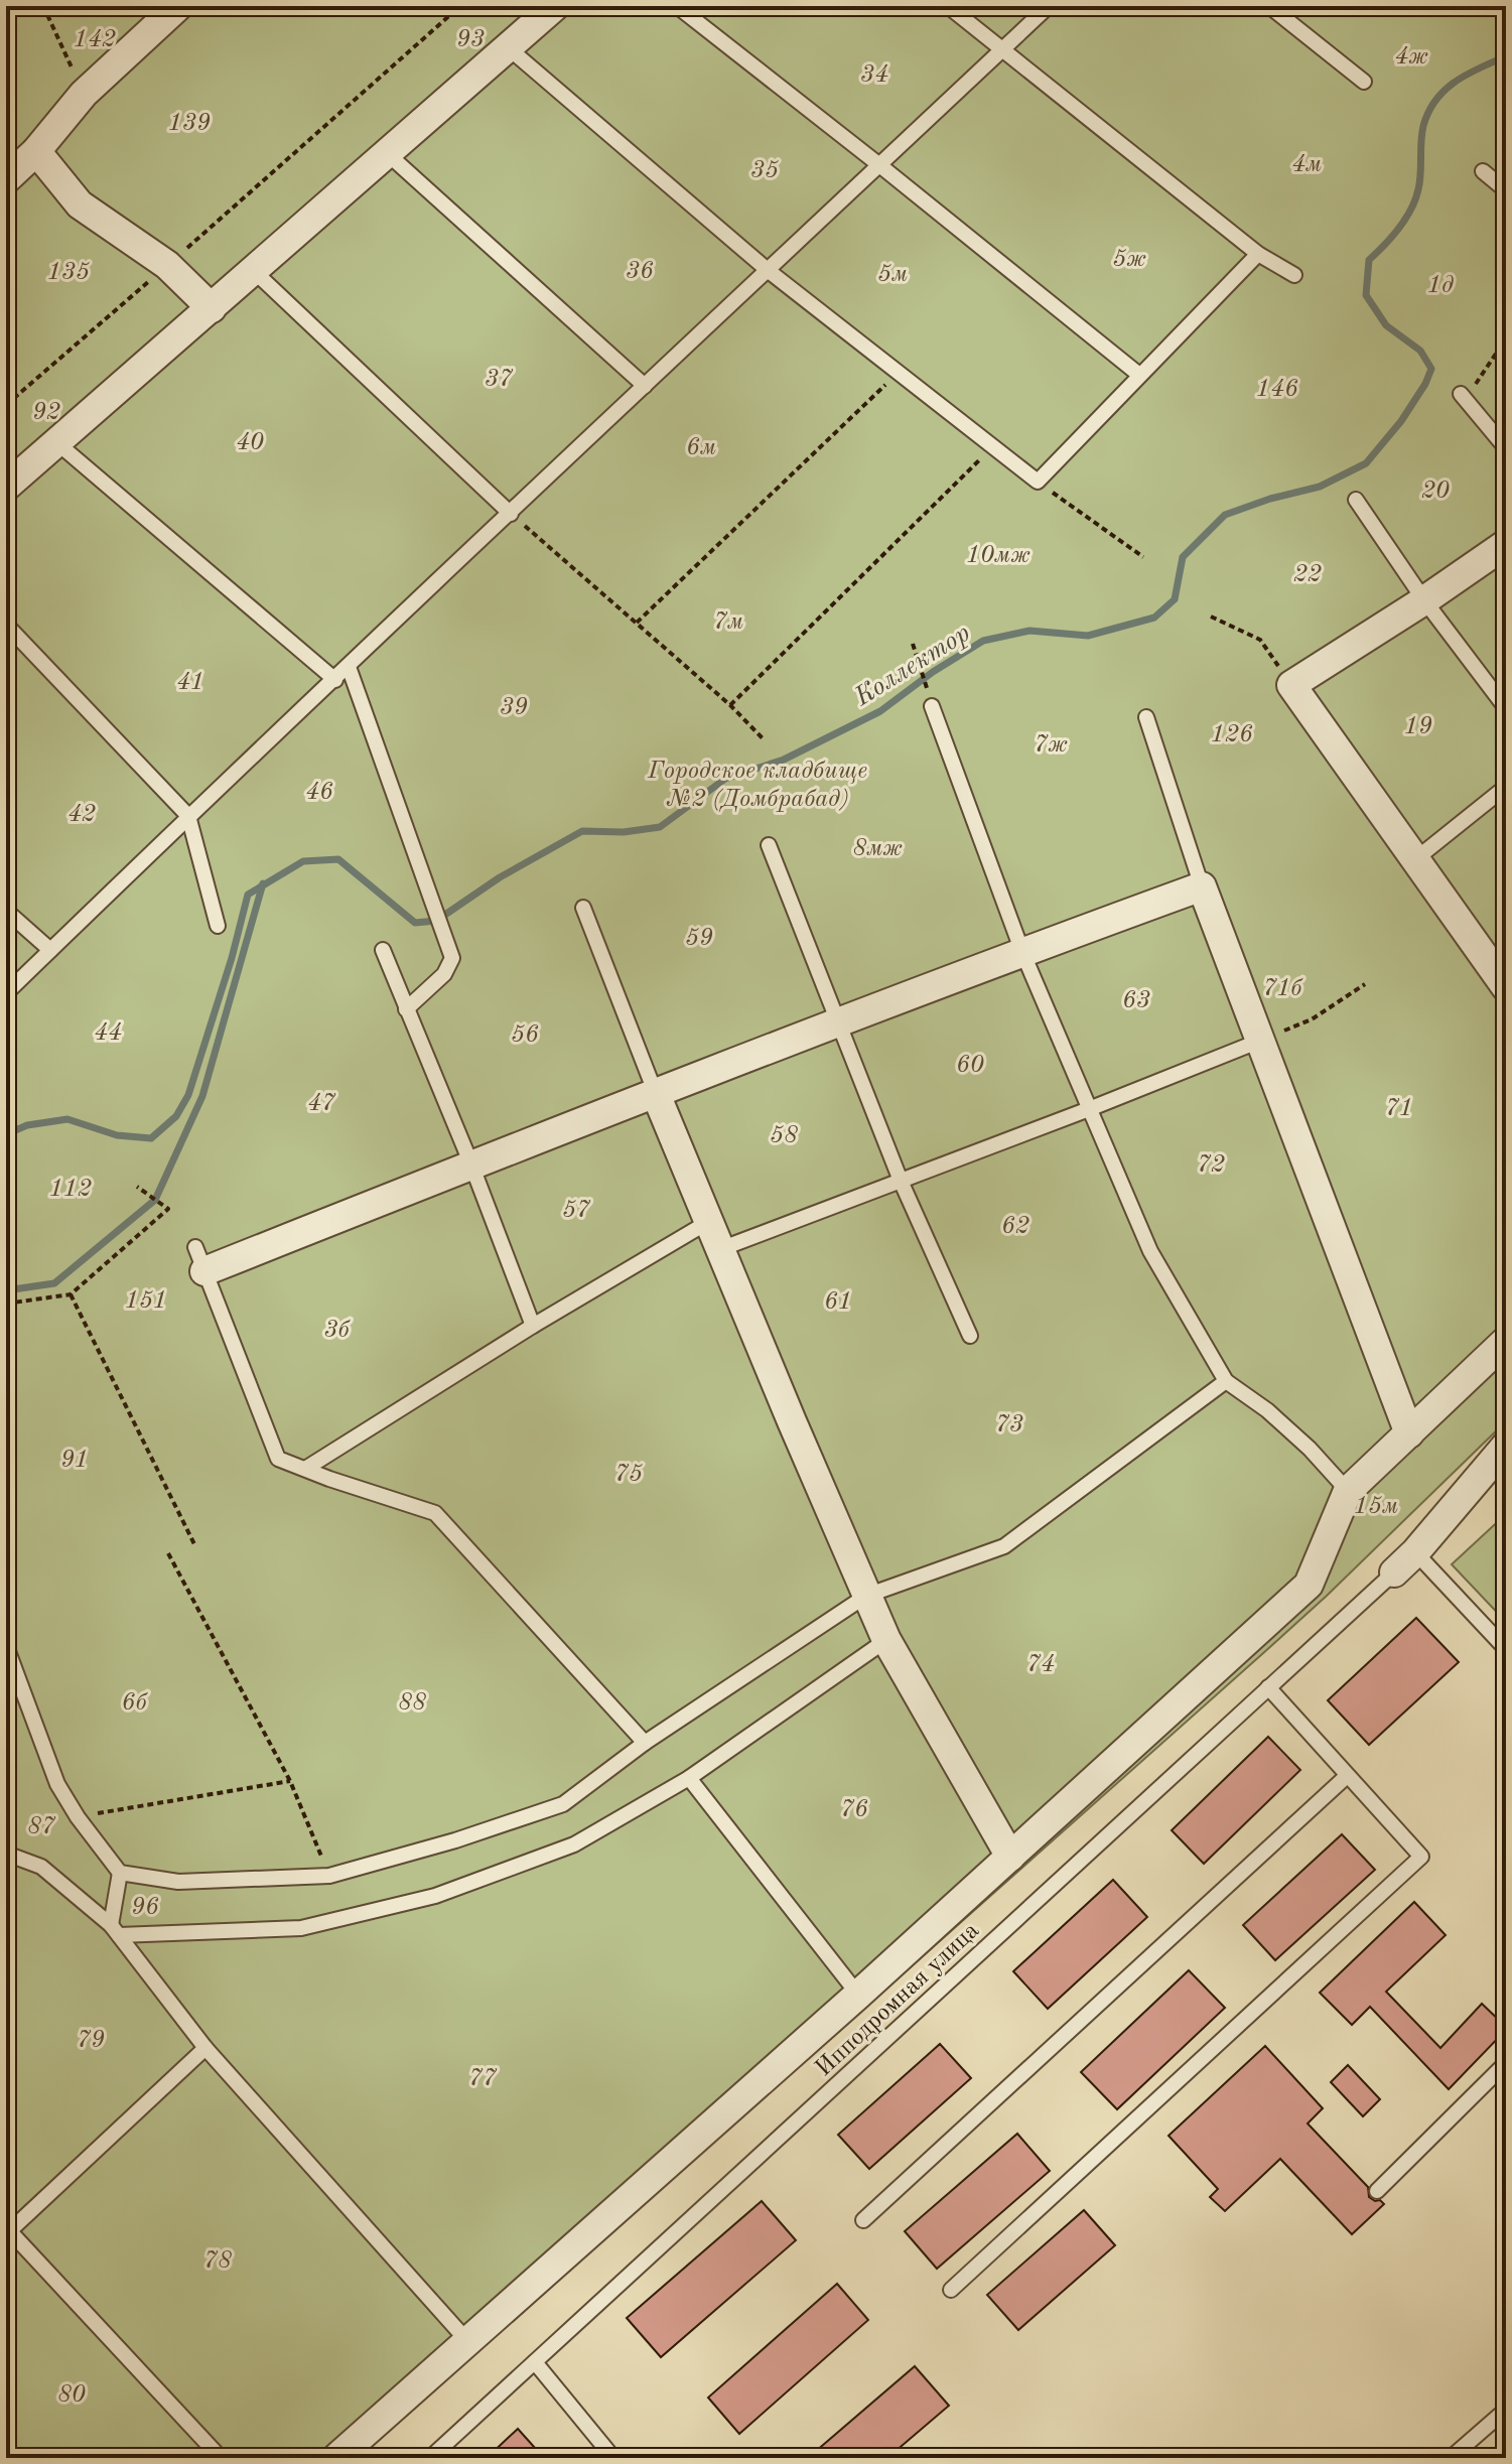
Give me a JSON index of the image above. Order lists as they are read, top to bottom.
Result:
{
  "streets": {
    "lane": ["Ипподромная улица"]
  },
  "water": ["Коллектор"],
  "parks": [
    "142",
    "93",
    "4ж",
    "34",
    "139",
    "4м",
    "35",
    "5ж",
    "36",
    "135",
    "5м",
    "1д",
    "37",
    "146",
    "92",
    "40",
    "6м",
    "20",
    "10мж",
    "22",
    "7м",
    "41",
    "39",
    "19",
    "126",
    "7ж",
    "Городское кладбище №2 (Домбрабад)",
    "46",
    "42",
    "8мж",
    "59",
    "71б",
    "63",
    "44",
    "56",
    "60",
    "47",
    "71",
    "58",
    "72",
    "112",
    "57",
    "62",
    "151",
    "61",
    "3б",
    "73",
    "91",
    "75",
    "15м",
    "74",
    "6б",
    "88",
    "76",
    "87",
    "96",
    "79",
    "77",
    "78",
    "80"
  ]
}
